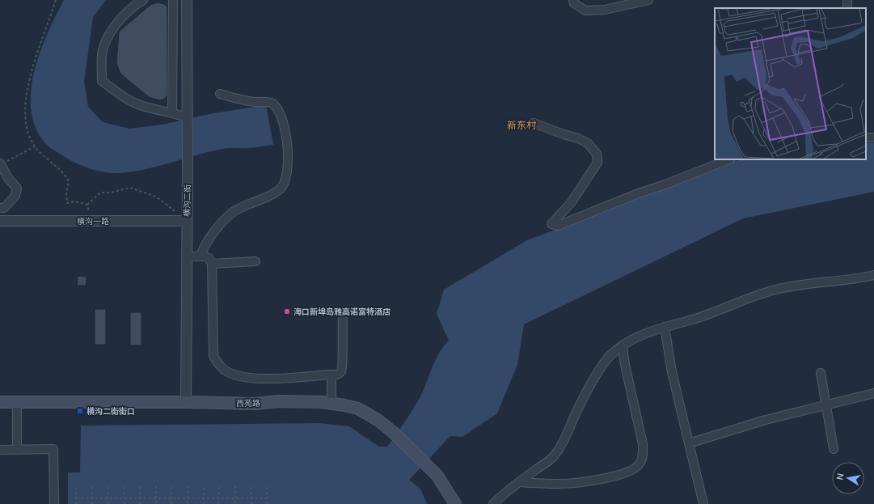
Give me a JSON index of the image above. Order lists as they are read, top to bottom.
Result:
{
  "streets": {
    "main road": ["西苑路"],
    "street": ["横沟二街", "横沟一路"]
  },
  "crossings": [
    ["横沟二街", "横沟一路"],
    ["横沟二街", "西苑路"]
  ],
  "districts": ["新东村"],
  "places": {
    "other": ["海口新埠岛雅高诺富特酒店"],
    "transit": ["横沟二街街口"]
  },
  "north": "left"
}
